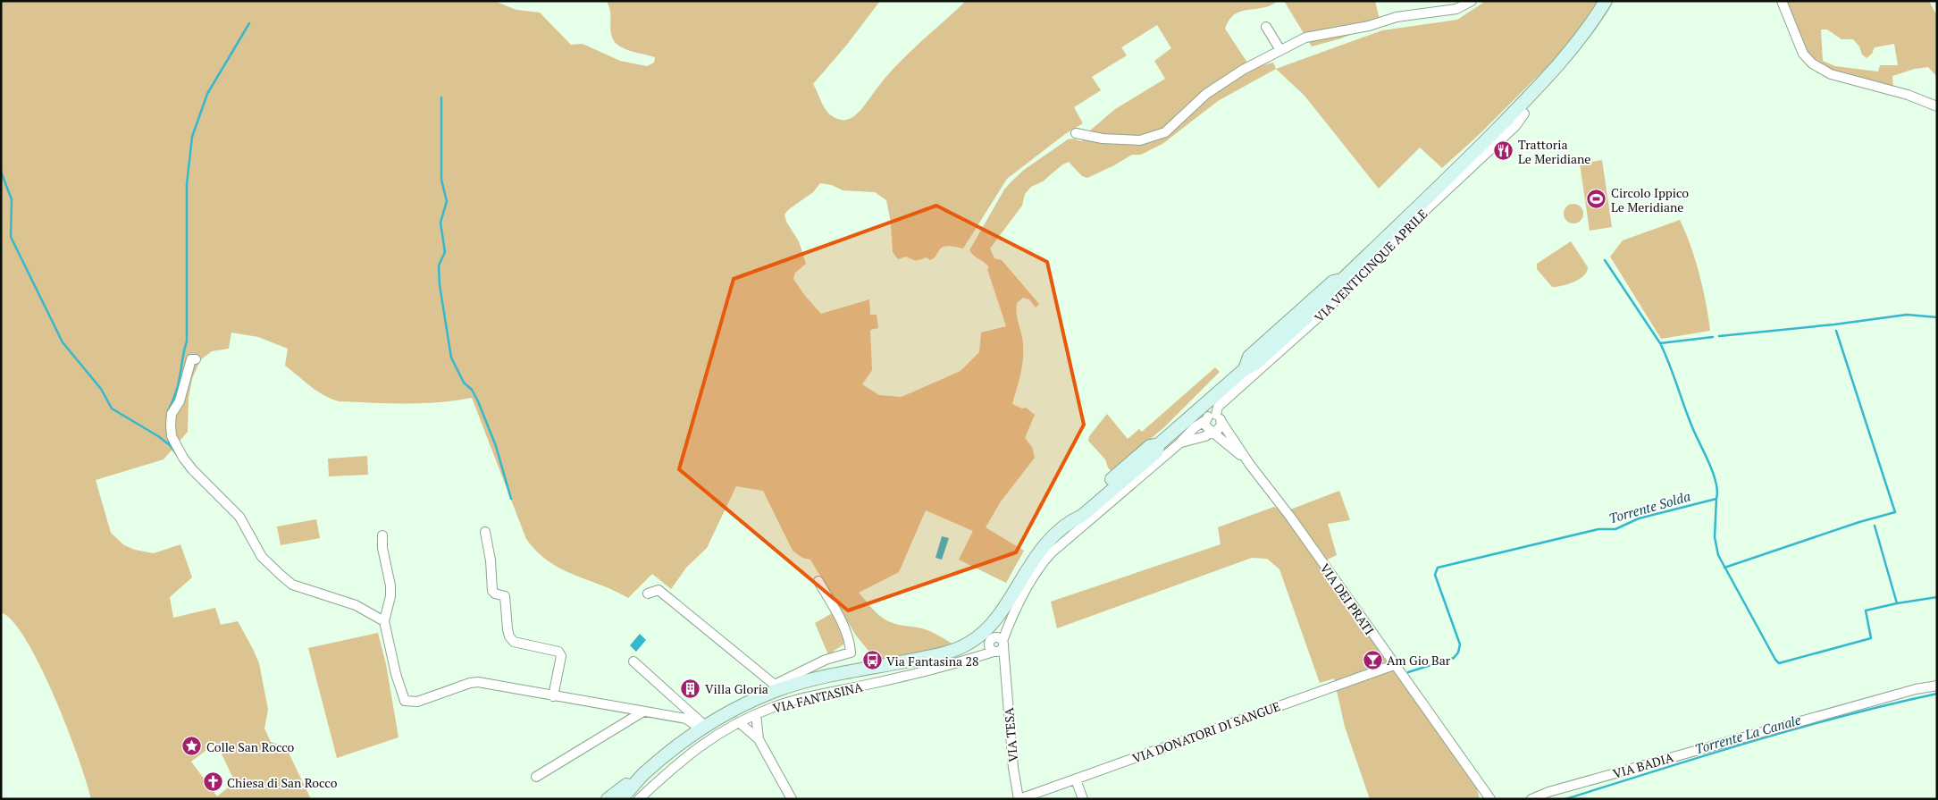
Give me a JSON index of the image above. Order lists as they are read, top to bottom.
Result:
{
  "streets": {
    "street": [
      "VIA VENTICINQUE APRILE",
      "VIA DEI PRATI",
      "VIA FANTASINA",
      "VIA DONATORI DI SANGUE",
      "VIA TESA",
      "VIA BADIA"
    ]
  },
  "crossings": [
    ["VIA VENTICINQUE APRILE", "VIA DEI PRATI"],
    ["VIA VENTICINQUE APRILE", "VIA FANTASINA"],
    ["VIA VENTICINQUE APRILE", "VIA TESA"],
    ["VIA DEI PRATI", "VIA DONATORI DI SANGUE"],
    ["VIA FANTASINA", "VIA TESA"],
    ["VIA DONATORI DI SANGUE", "VIA TESA"]
  ],
  "water": ["Torrente Solda", "Torrente La Canale"],
  "places": {
    "restaurant": ["Trattoria Le Meridiane"],
    "sports": ["Circolo Ippico Le Meridiane"],
    "bar": ["Am Gio Bar"],
    "bus stop": ["Via Fantasina 28"],
    "building": ["Villa Gloria"],
    "place": ["Colle San Rocco"],
    "church": ["Chiesa di San Rocco"]
  }
}
